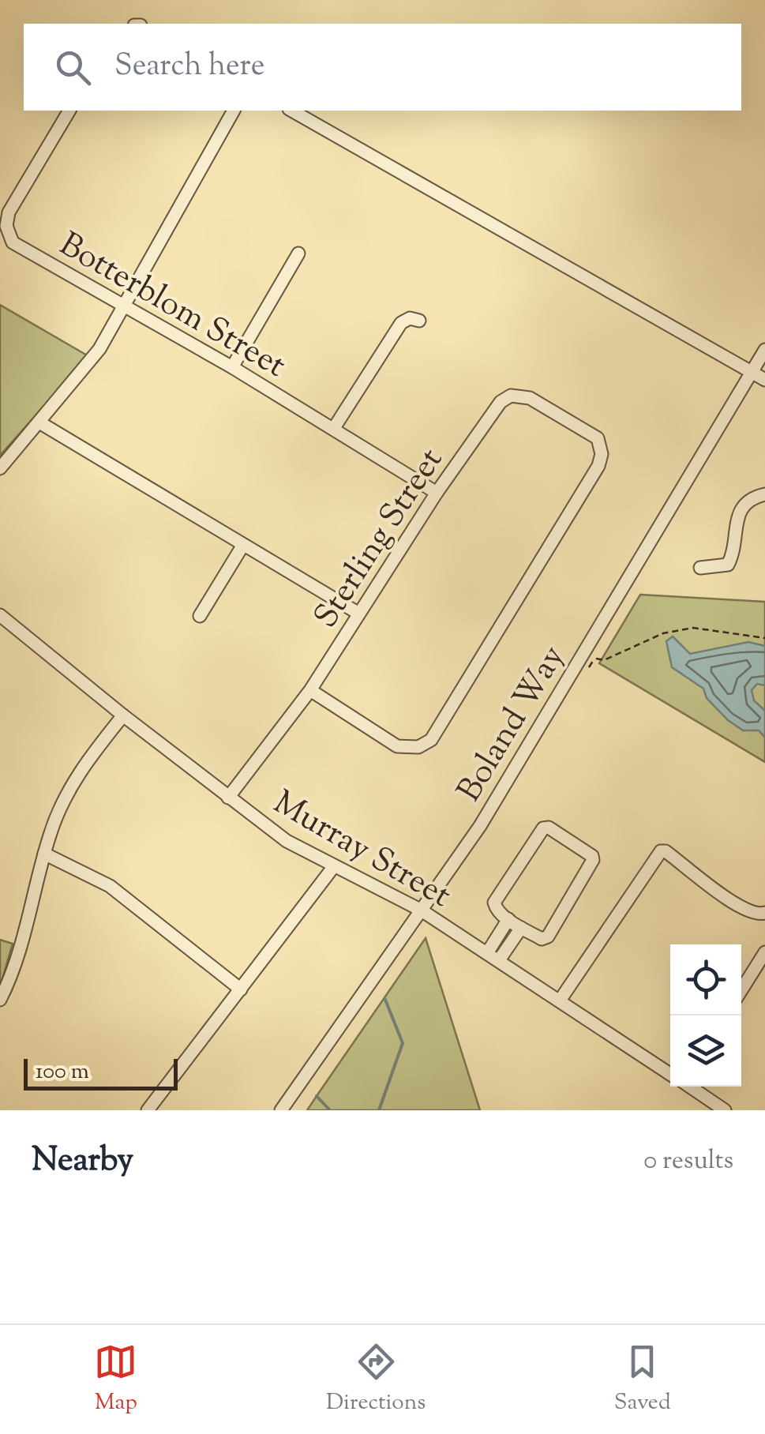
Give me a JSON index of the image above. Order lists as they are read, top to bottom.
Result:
{
  "streets": {
    "street": [
      "Botterblom Street",
      "Sterling Street",
      "Boland Way",
      "Murray Street"
    ]
  },
  "crossings": [
    ["Botterblom Street", "Sterling Street"],
    ["Sterling Street", "Murray Street"],
    ["Boland Way", "Murray Street"]
  ],
  "scale_bar": "100 m",
  "page": {
    "search": "Search here",
    "scale": "100 m",
    "heading": ["Nearby", "0 results"],
    "nav": ["Map", "Directions", "Saved"]
  }
}
